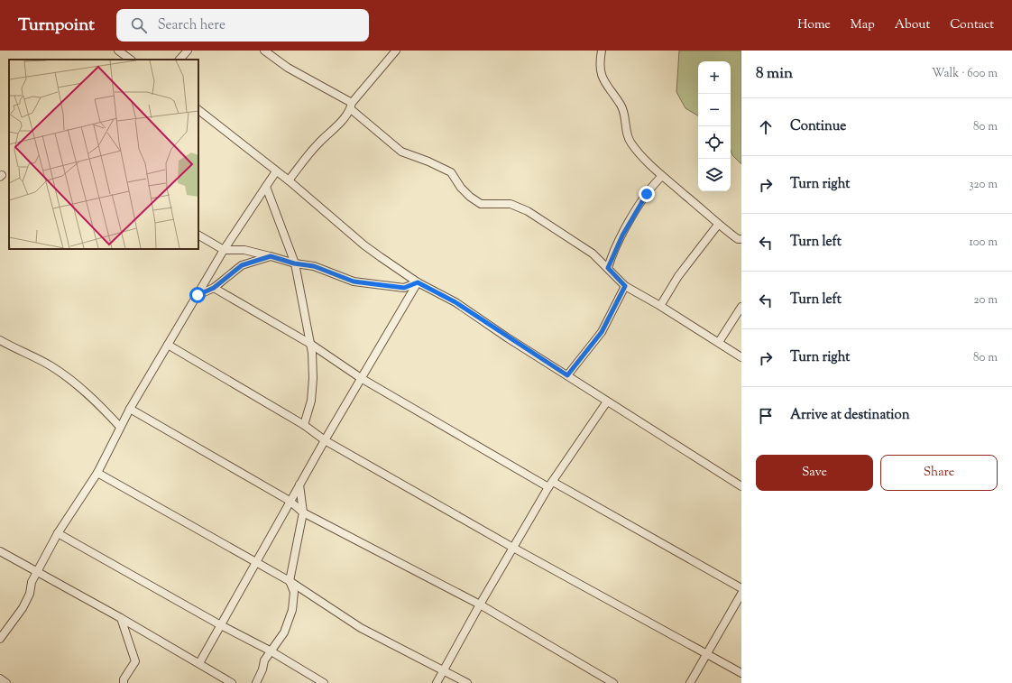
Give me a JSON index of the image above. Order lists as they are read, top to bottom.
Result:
{
  "page": {
    "header": "Turnpoint",
    "search": "Search here",
    "nav": [
      "Home",
      "Map",
      "About",
      "Contact"
    ],
    "heading": ["8 min", "Walk · 600 m"],
    "map_buttons": ["+", "−"],
    "list": [
      ["Continue", "80 m"],
      ["Turn right", "320 m"],
      ["Turn left", "100 m"],
      ["Turn left", "20 m"],
      ["Turn right", "80 m"],
      "Arrive at destination"
    ],
    "buttons": ["Save", "Share"]
  }
}
